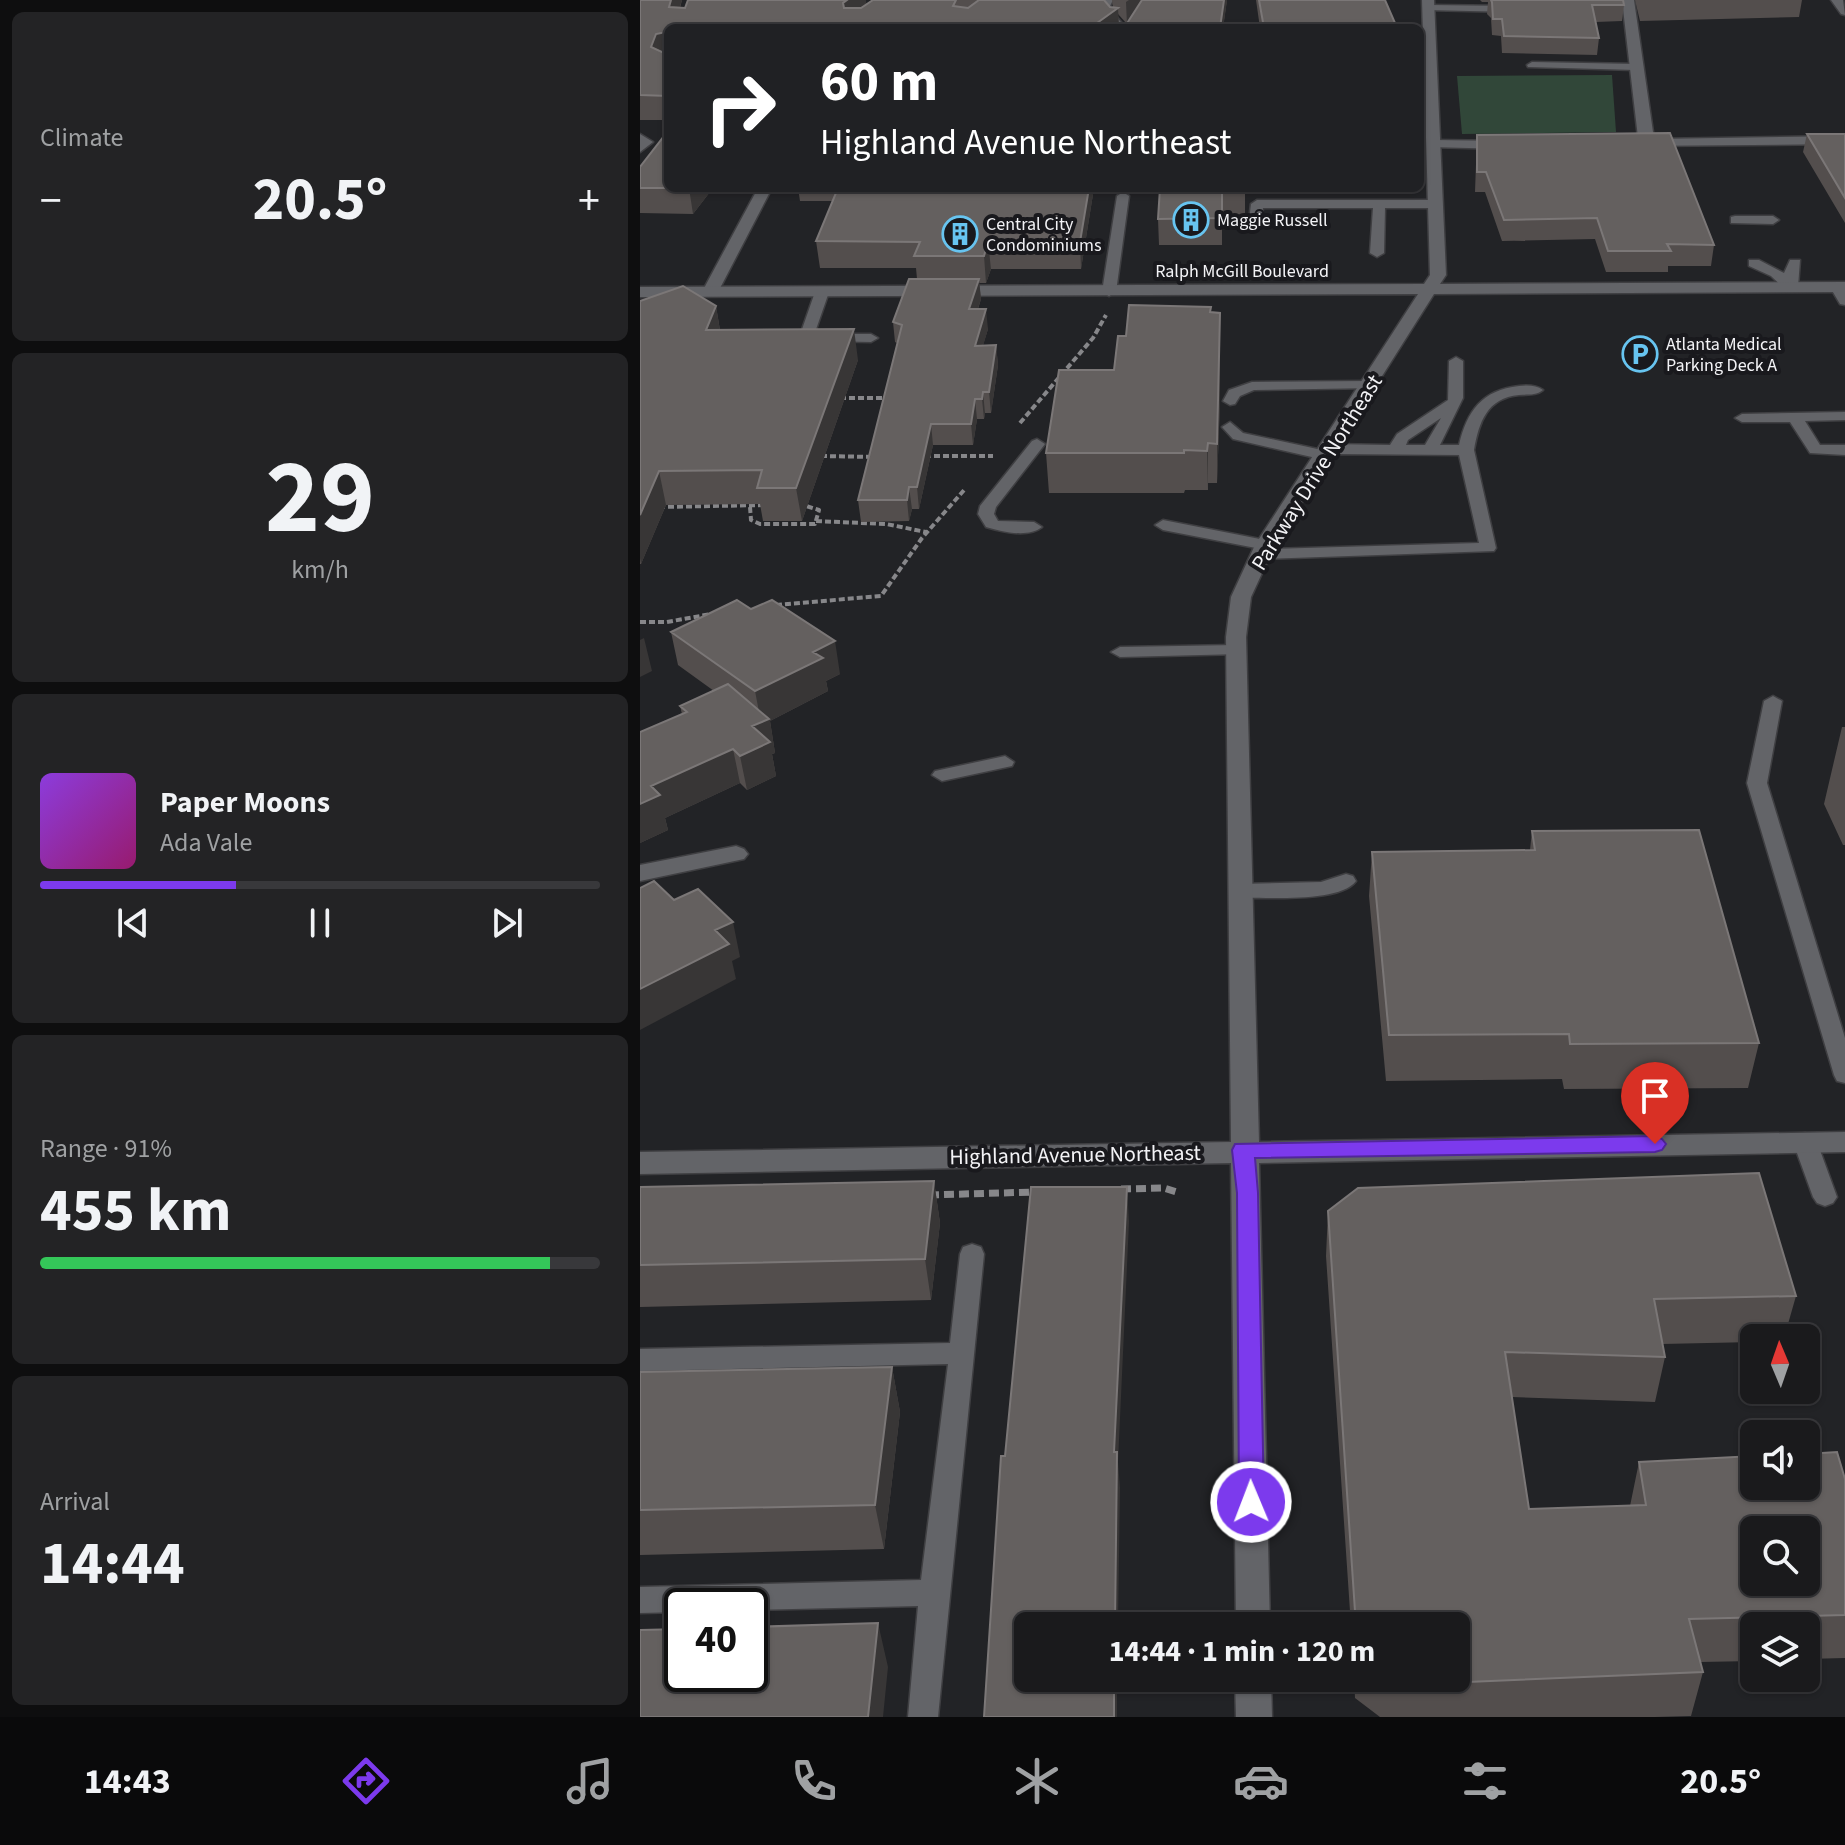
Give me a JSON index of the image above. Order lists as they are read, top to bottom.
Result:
{
  "streets": {
    "street": ["Ralph McGill Boulevard", "Parkway Drive Northeast", "Highland Avenue Northeast"]
  },
  "crossings": [
    ["Ralph McGill Boulevard", "Parkway Drive Northeast"],
    ["Parkway Drive Northeast", "Highland Avenue Northeast"]
  ],
  "places": {
    "building": ["Maggie Russell", "Central City Condominiums"],
    "parking": ["Atlanta Medical Parking Deck A"]
  },
  "north": "top",
  "page": {
    "tile": [
      "Climate",
      ["29", "km/h"],
      ["Range · 91%", "455 km"],
      ["Arrival", "14:44"]
    ],
    "turn": ["60 m", "Highland Avenue Northeast"],
    "heat": ["−", "20.5°", "+"],
    "song": ["Paper Moons", "Ada Vale"],
    "limit": "40",
    "trip": "14:44 · 1 min · 120 m",
    "tabs": ["14:43", "20.5°"]
  }
}
